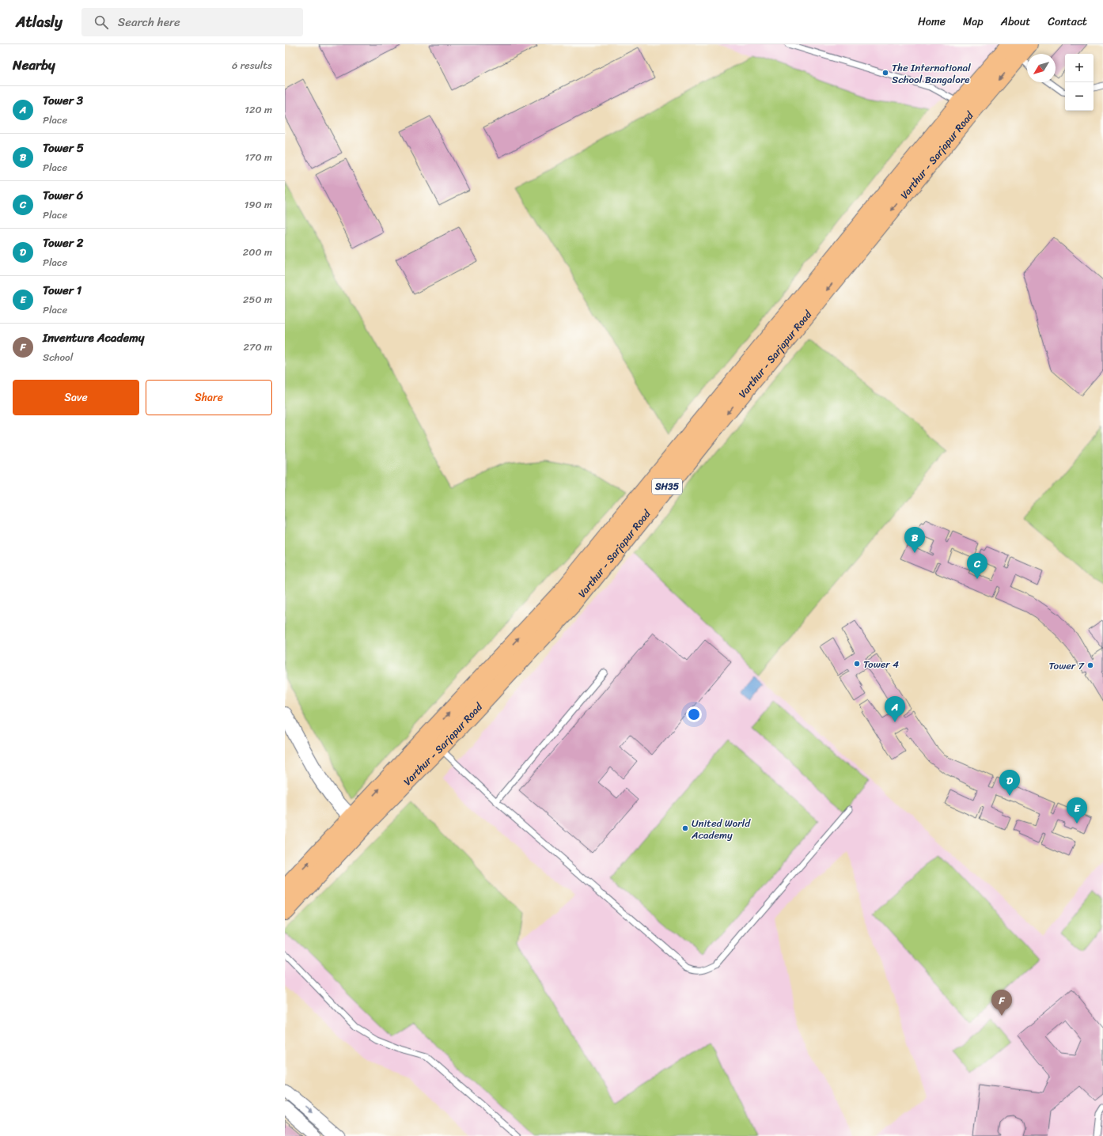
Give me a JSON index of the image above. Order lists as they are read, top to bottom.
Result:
{
  "streets": {
    "main road": ["Varthur - Sarjapur Road", "SH35"]
  },
  "places": [
    "The International School Bangalore",
    "Tower 4",
    "Tower 7",
    "United World Academy"
  ],
  "north": "bottom left",
  "page": {
    "header": "Atlasly",
    "search": "Search here",
    "nav": [
      "Home",
      "Map",
      "About",
      "Contact"
    ],
    "heading": ["Nearby", "6 results"],
    "map_buttons": ["+", "−"],
    "list": [
      {
        "mark": "A",
        "name": "Tower 3",
        "note": "Place",
        "value": "120 m"
      },
      {
        "mark": "B",
        "name": "Tower 5",
        "note": "Place",
        "value": "170 m"
      },
      {
        "mark": "C",
        "name": "Tower 6",
        "note": "Place",
        "value": "190 m"
      },
      {
        "mark": "D",
        "name": "Tower 2",
        "note": "Place",
        "value": "200 m"
      },
      {
        "mark": "E",
        "name": "Tower 1",
        "note": "Place",
        "value": "250 m"
      },
      {
        "mark": "F",
        "name": "Inventure Academy",
        "note": "School",
        "value": "270 m"
      }
    ],
    "buttons": ["Save", "Share"],
    "pins": [
      "B",
      "C",
      "A",
      "D",
      "E",
      "F"
    ]
  }
}
